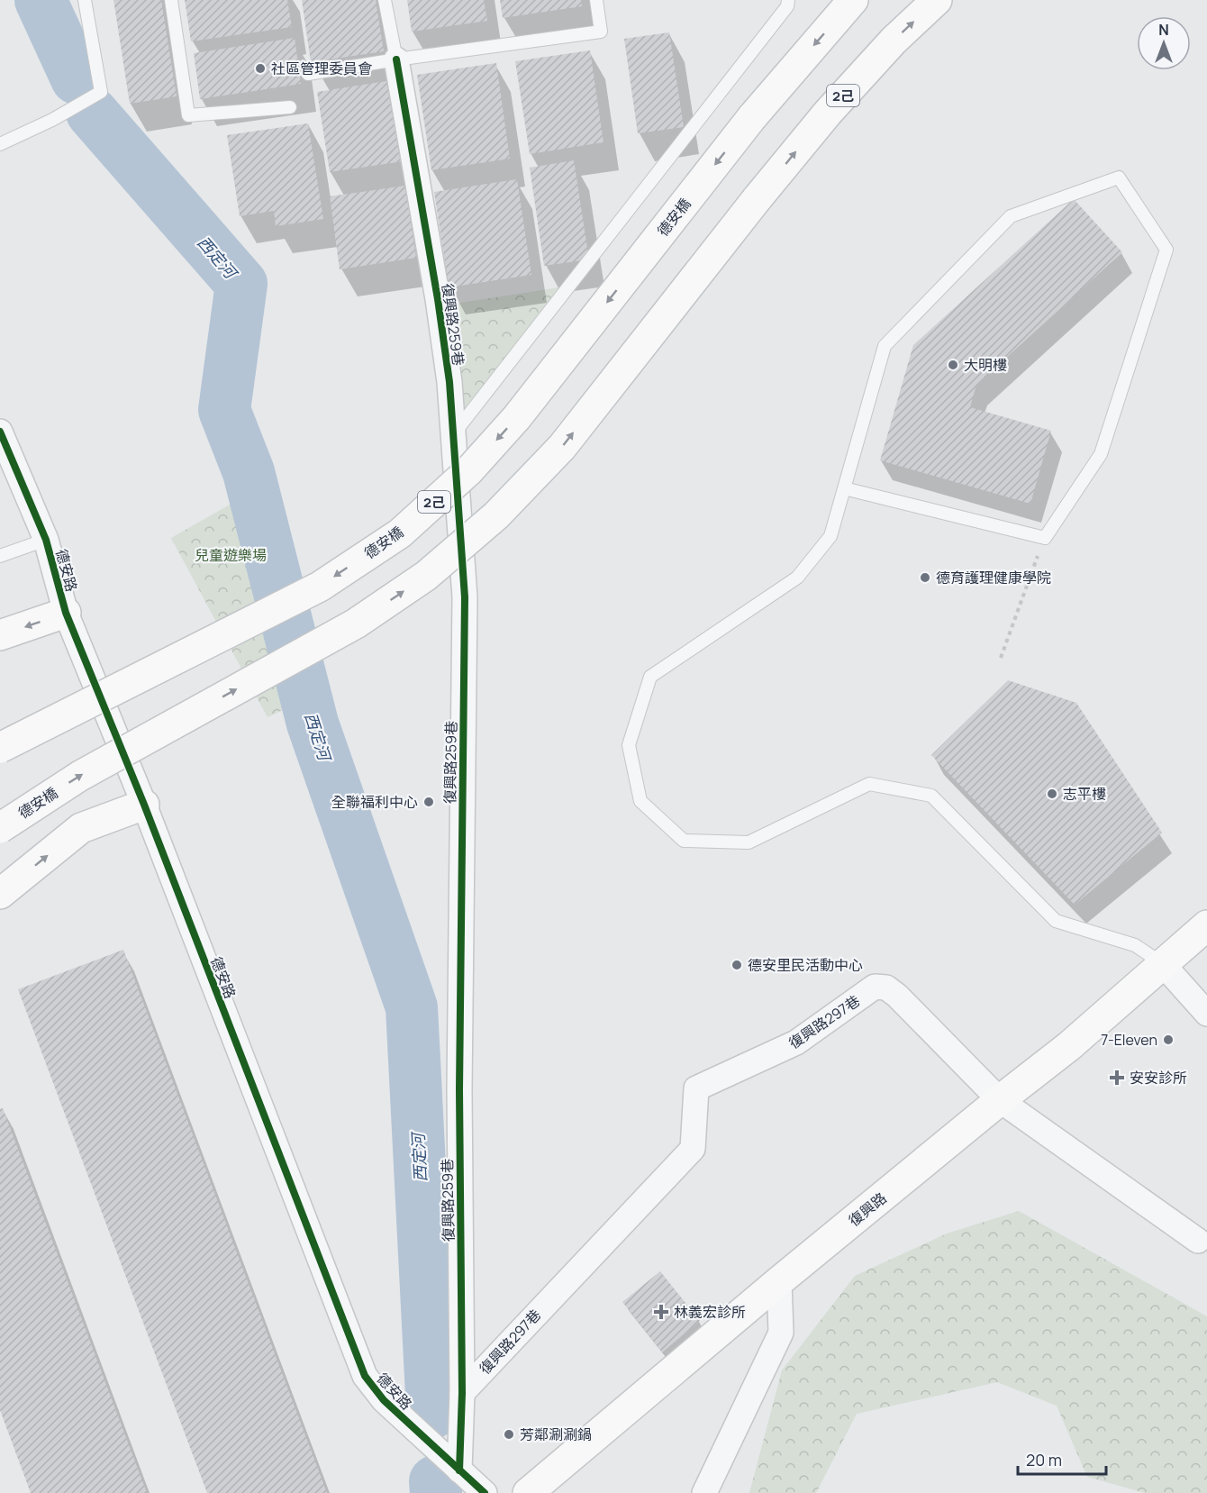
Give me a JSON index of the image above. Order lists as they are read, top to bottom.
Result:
{
  "streets": {
    "main road": ["2己", "德安橋", "復興路"],
    "street": ["復興路259巷", "德安路", "復興路297巷"]
  },
  "crossings": [
    ["復興路259巷", "德安路"],
    ["復興路259巷", "復興路297巷"],
    ["復興路297巷", "復興路"]
  ],
  "water": ["西定河"],
  "parks": ["兒童遊樂場"],
  "places": {
    "other": [
      "社區管理委員會",
      "大明樓",
      "德育護理健康學院",
      "志平樓",
      "全聯福利中心",
      "德安里民活動中心",
      "7-Eleven",
      "芳鄰涮涮鍋"
    ],
    "health": ["安安診所", "林義宏診所"]
  },
  "scale_bar": "20 m",
  "north": "top"
}
